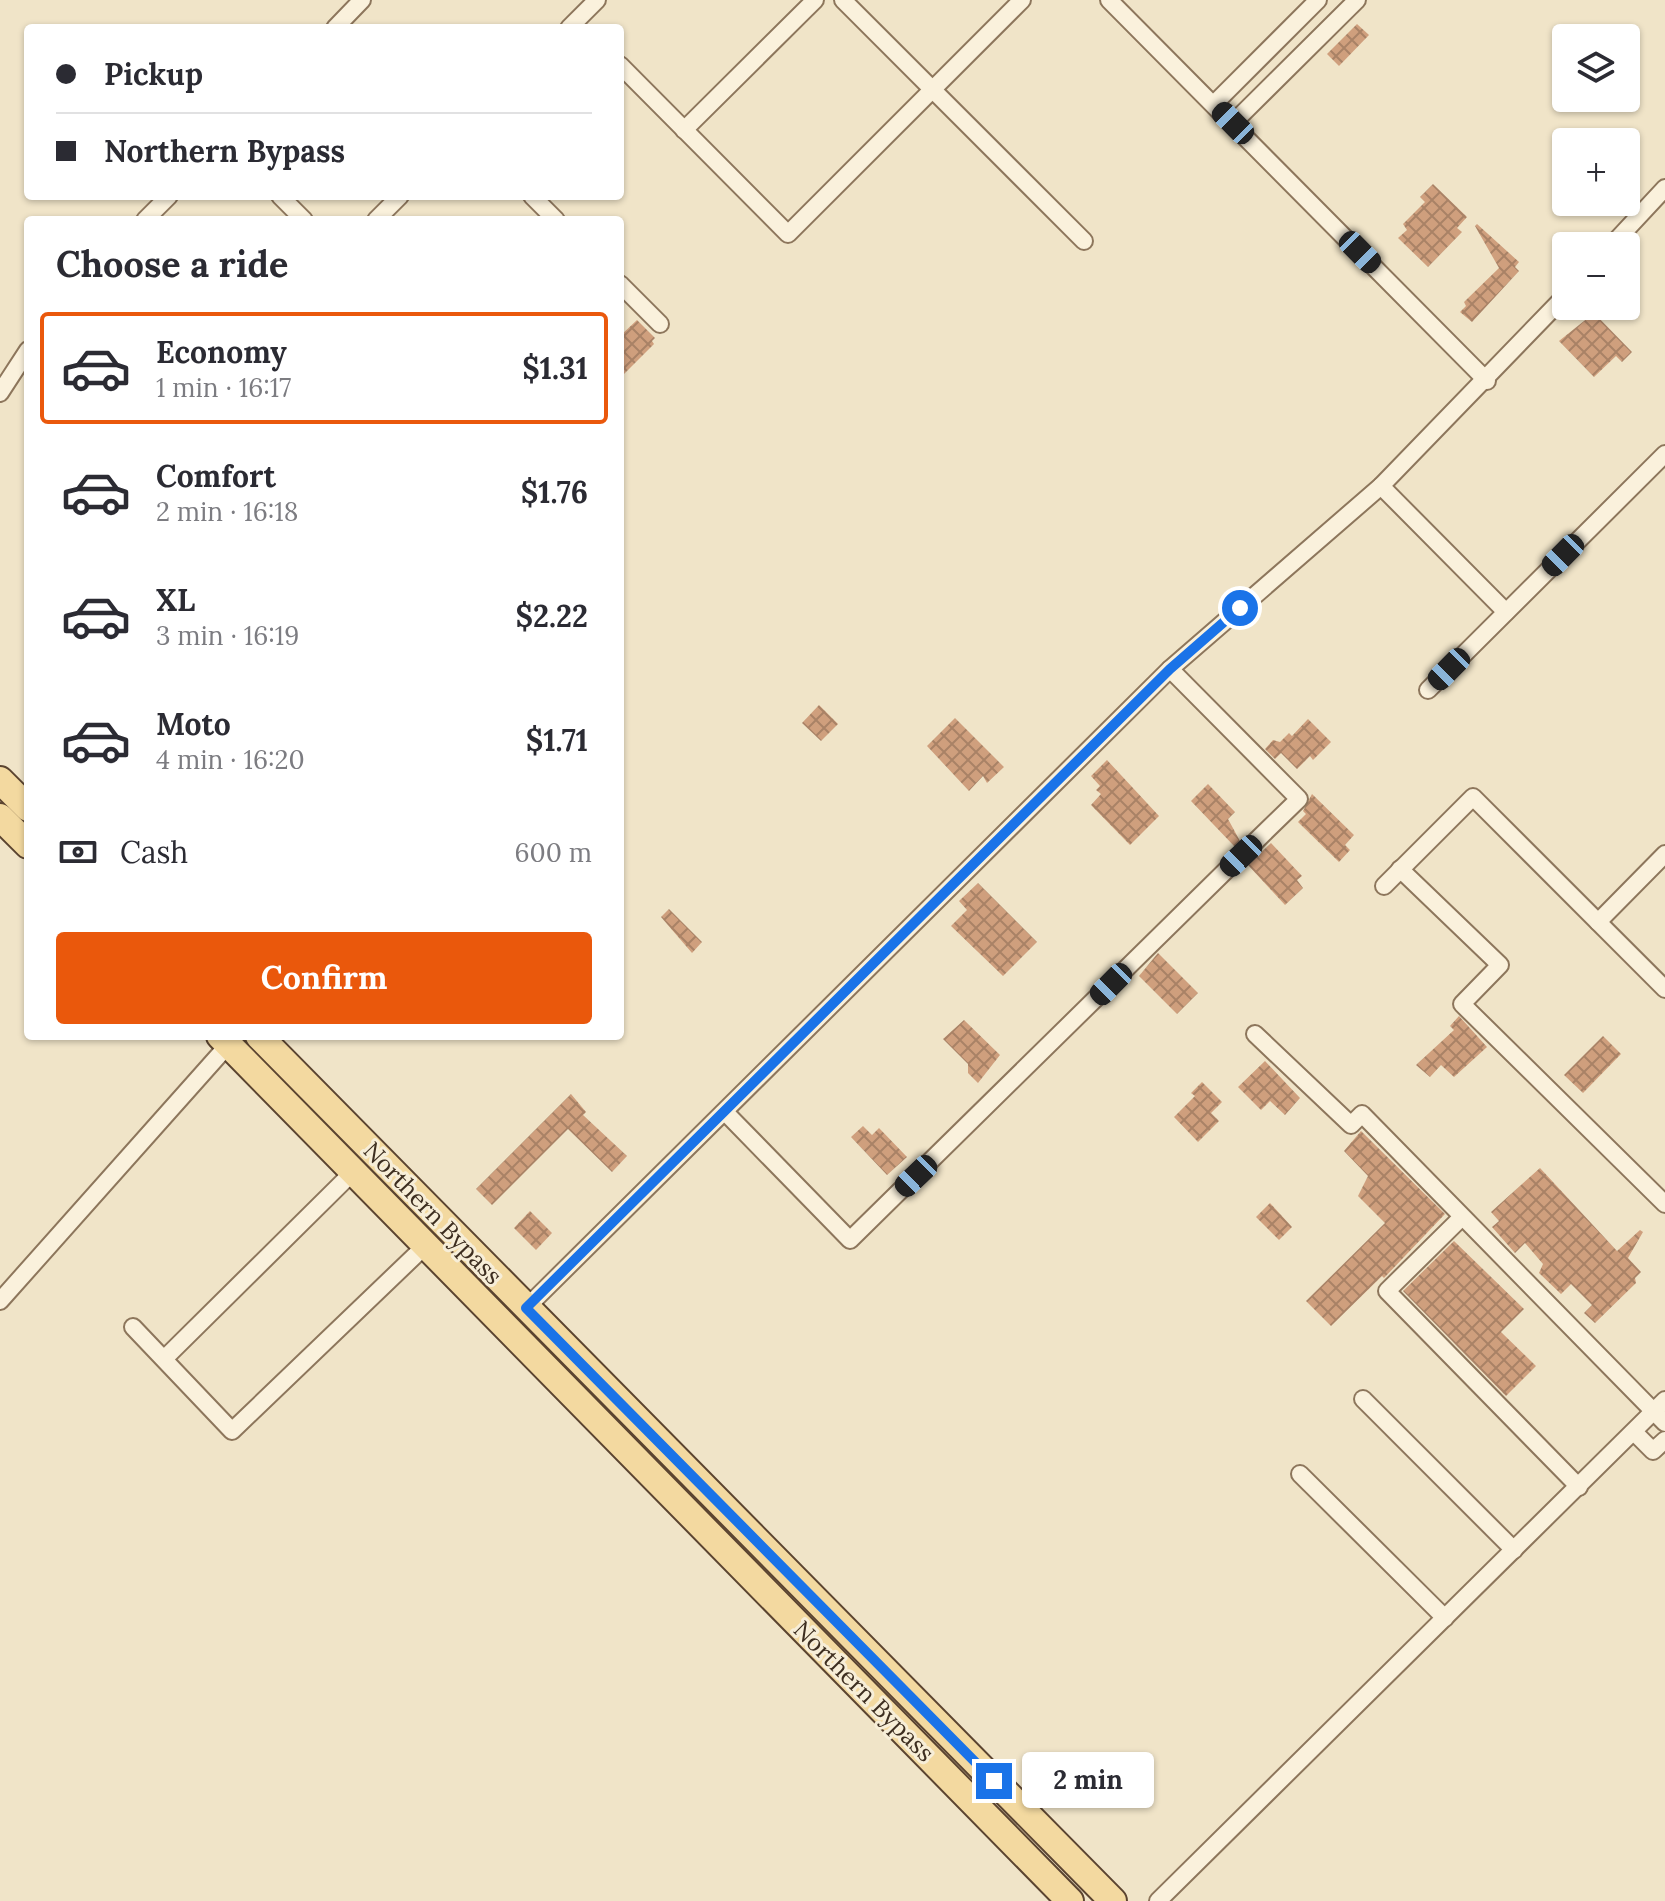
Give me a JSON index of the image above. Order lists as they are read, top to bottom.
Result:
{
  "streets": {
    "main road": ["Northern Bypass"]
  },
  "page": {
    "map_buttons": ["+", "−"],
    "banner": ["Pickup", "Northern Bypass"],
    "heading": "Choose a ride",
    "list": [
      {
        "name": "Economy",
        "note": "1 min · 16:17",
        "value": "$1.31"
      },
      {
        "name": "Comfort",
        "note": "2 min · 16:18",
        "value": "$1.76"
      },
      {
        "name": "XL",
        "note": "3 min · 16:19",
        "value": "$2.22"
      },
      {
        "name": "Moto",
        "note": "4 min · 16:20",
        "value": "$1.71"
      }
    ],
    "pay": ["Cash", "600 m"],
    "buttons": "Confirm",
    "bubble": "2 min"
  }
}
